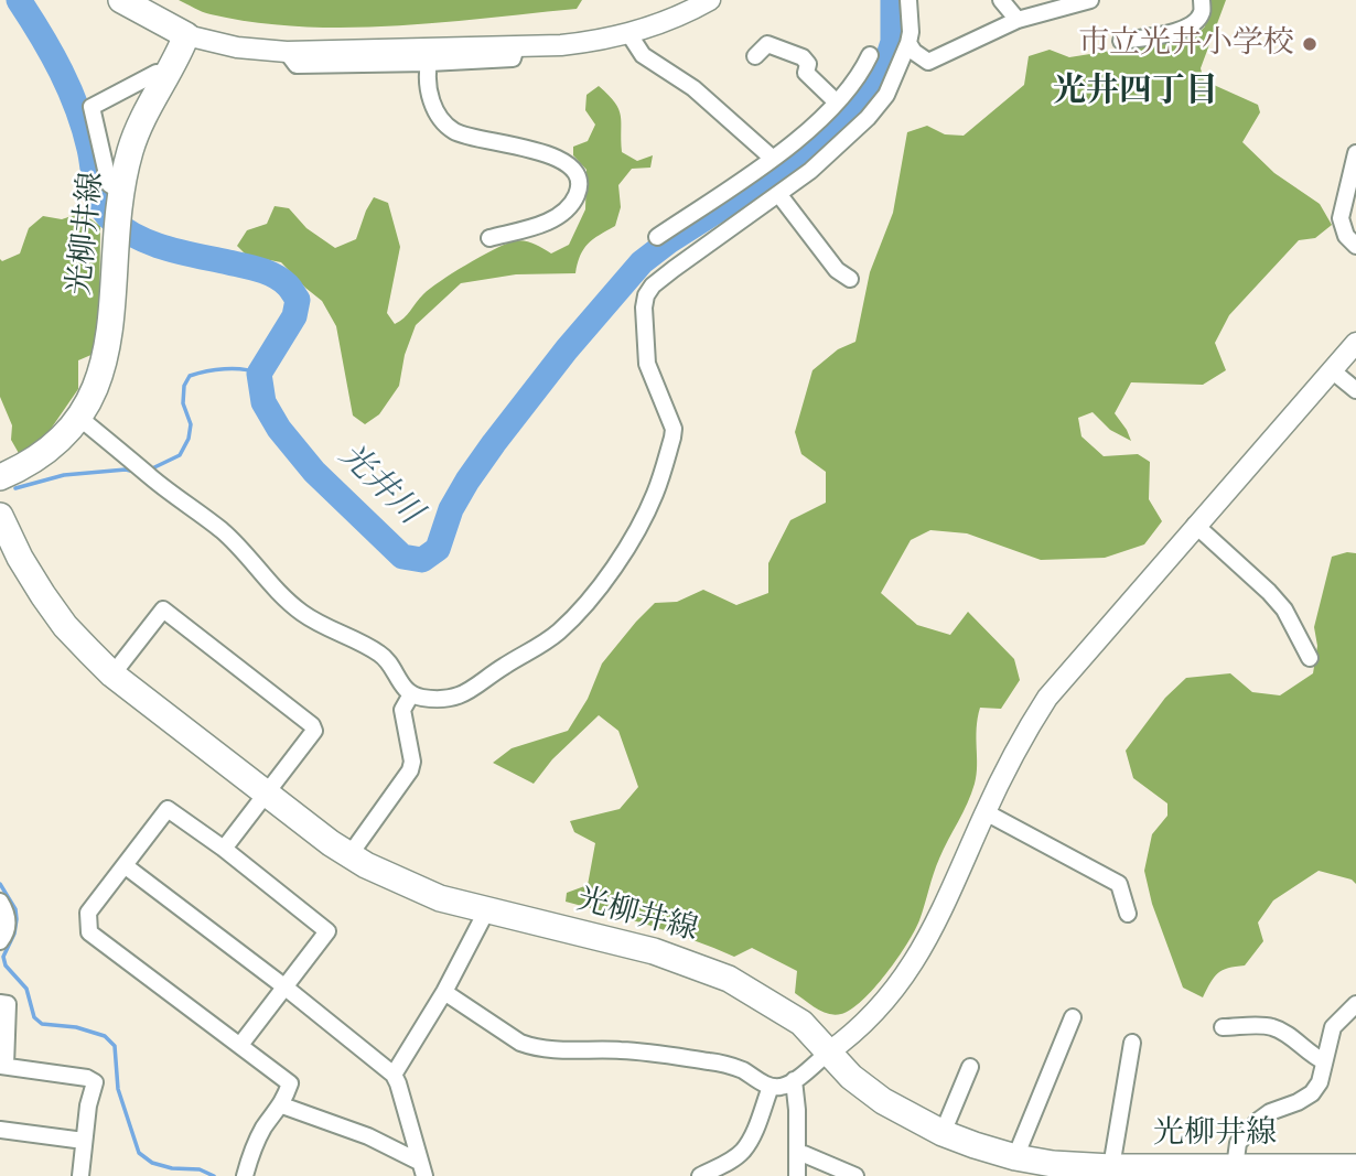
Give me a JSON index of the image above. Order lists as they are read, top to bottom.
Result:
{
  "streets": {
    "main road": ["光柳井線"]
  },
  "districts": ["光井四丁目"],
  "water": ["光井川"],
  "places": ["市立光井小学校"]
}
